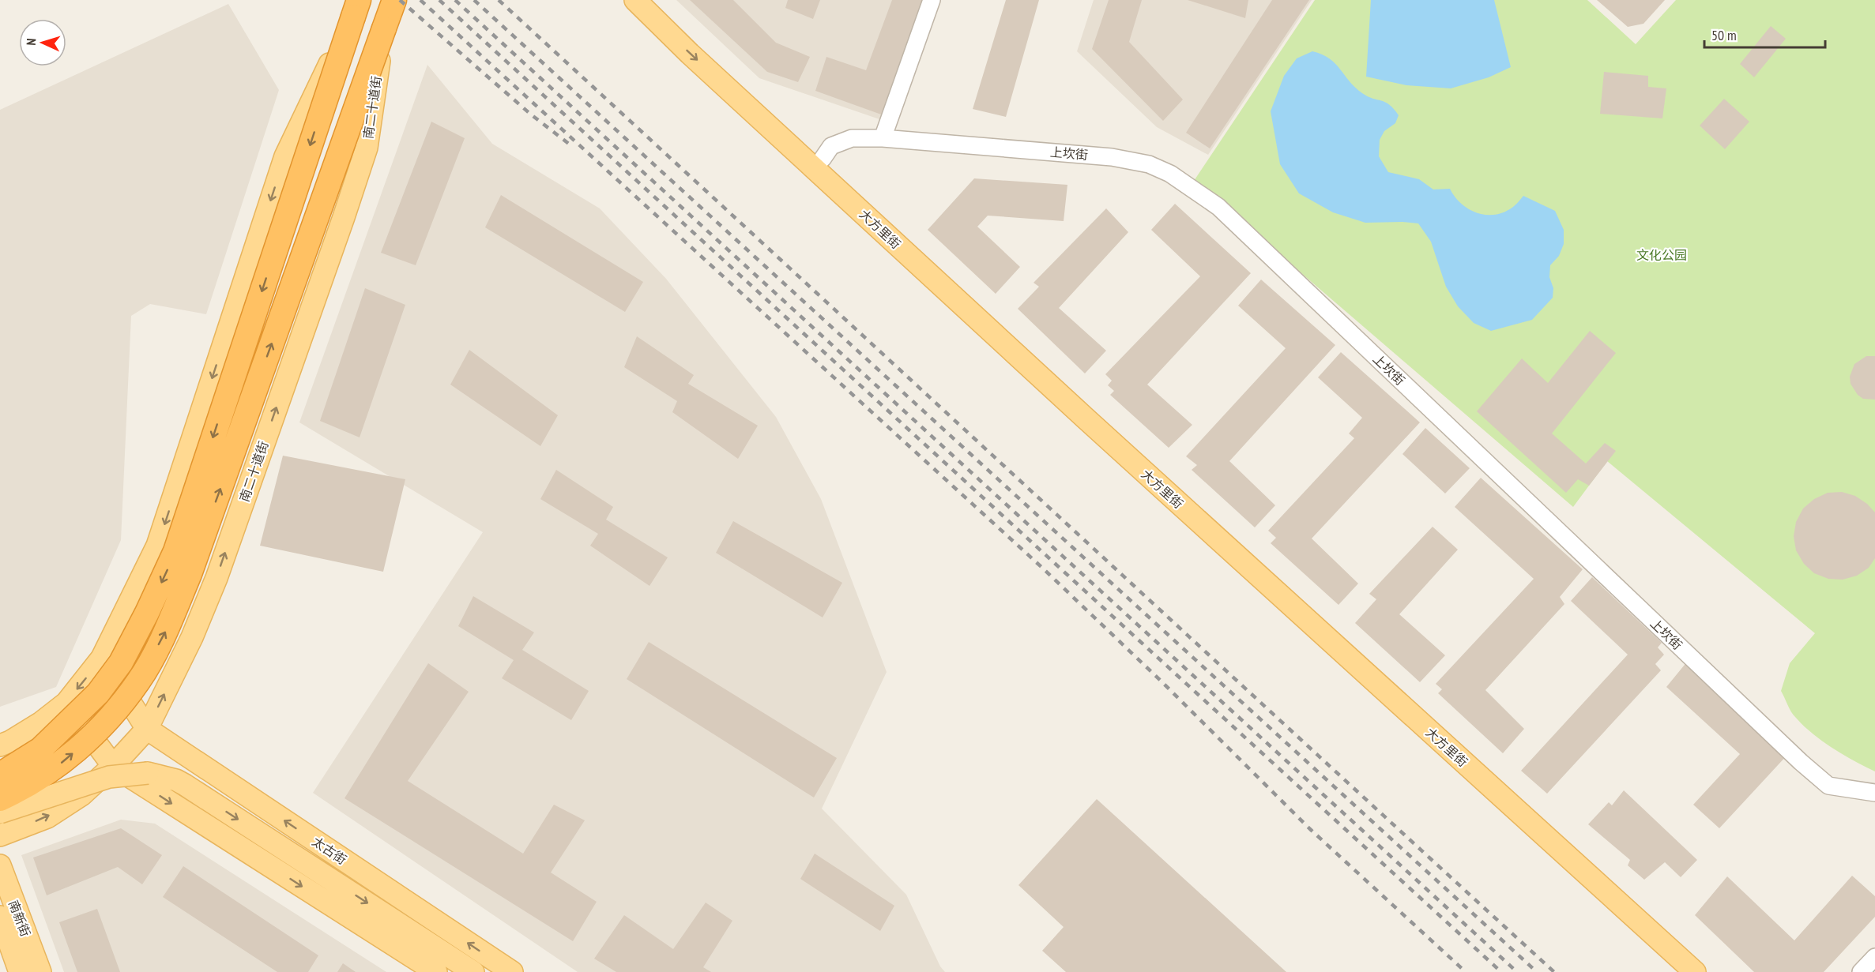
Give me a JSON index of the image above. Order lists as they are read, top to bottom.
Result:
{
  "streets": {
    "main road": [
      "南二十道街",
      "大方里街",
      "太古街",
      "南新街"
    ],
    "street": ["上坎街"]
  },
  "crossings": [
    ["南二十道街", "太古街"],
    ["上坎街", "大方里街"]
  ],
  "parks": ["文化公园"],
  "scale_bar": "50 m",
  "north": "left"
}
